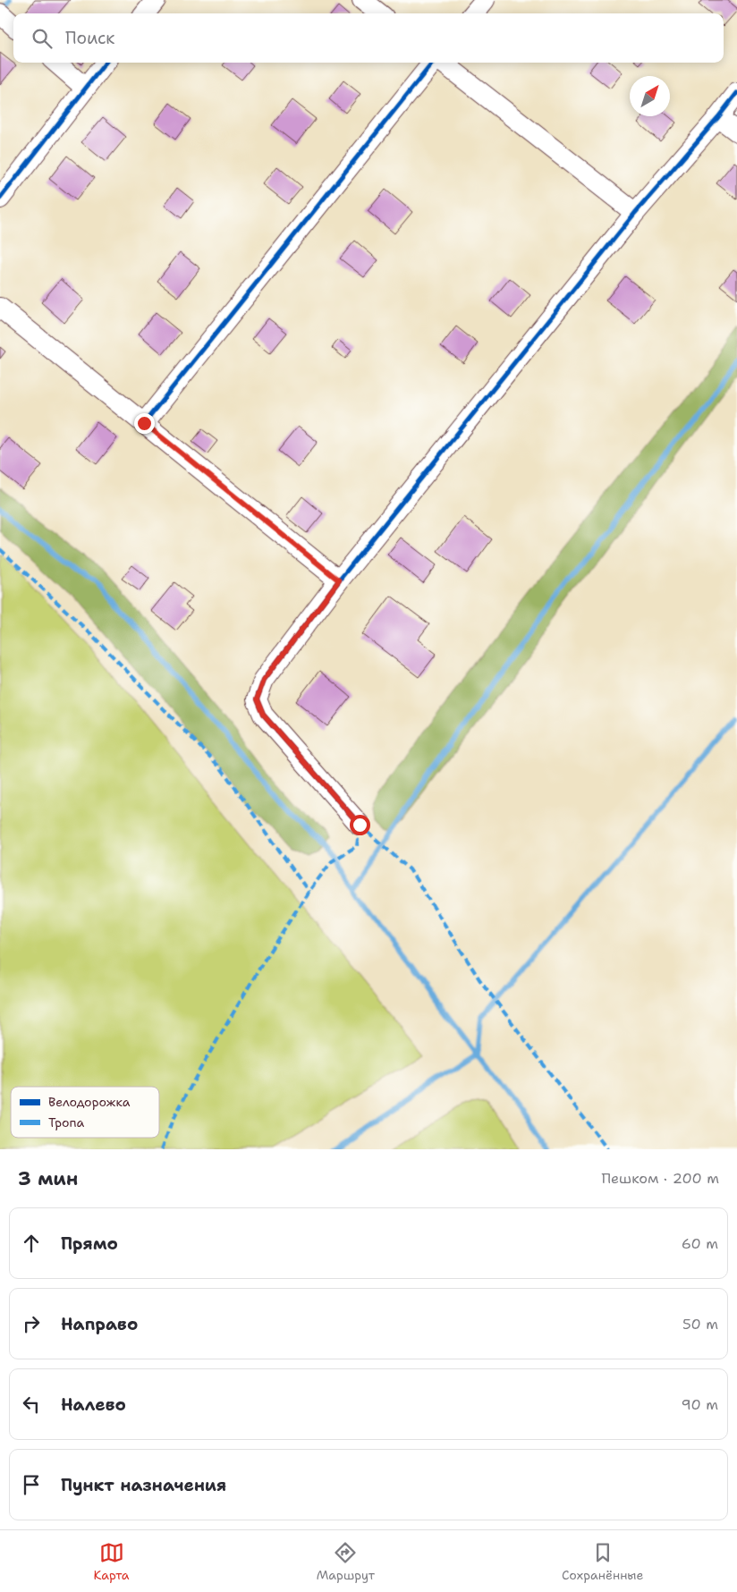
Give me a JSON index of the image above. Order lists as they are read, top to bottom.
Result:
{
  "legend": ["Велодорожка", "Тропа"],
  "north": "top right",
  "page": {
    "search": "Поиск",
    "heading": ["3 мин", "Пешком · 200 m"],
    "list": [
      ["Прямо", "60 m"],
      ["Направо", "50 m"],
      ["Налево", "90 m"],
      "Пункт назначения"
    ],
    "nav": ["Карта", "Маршрут", "Сохранённые"]
  }
}
